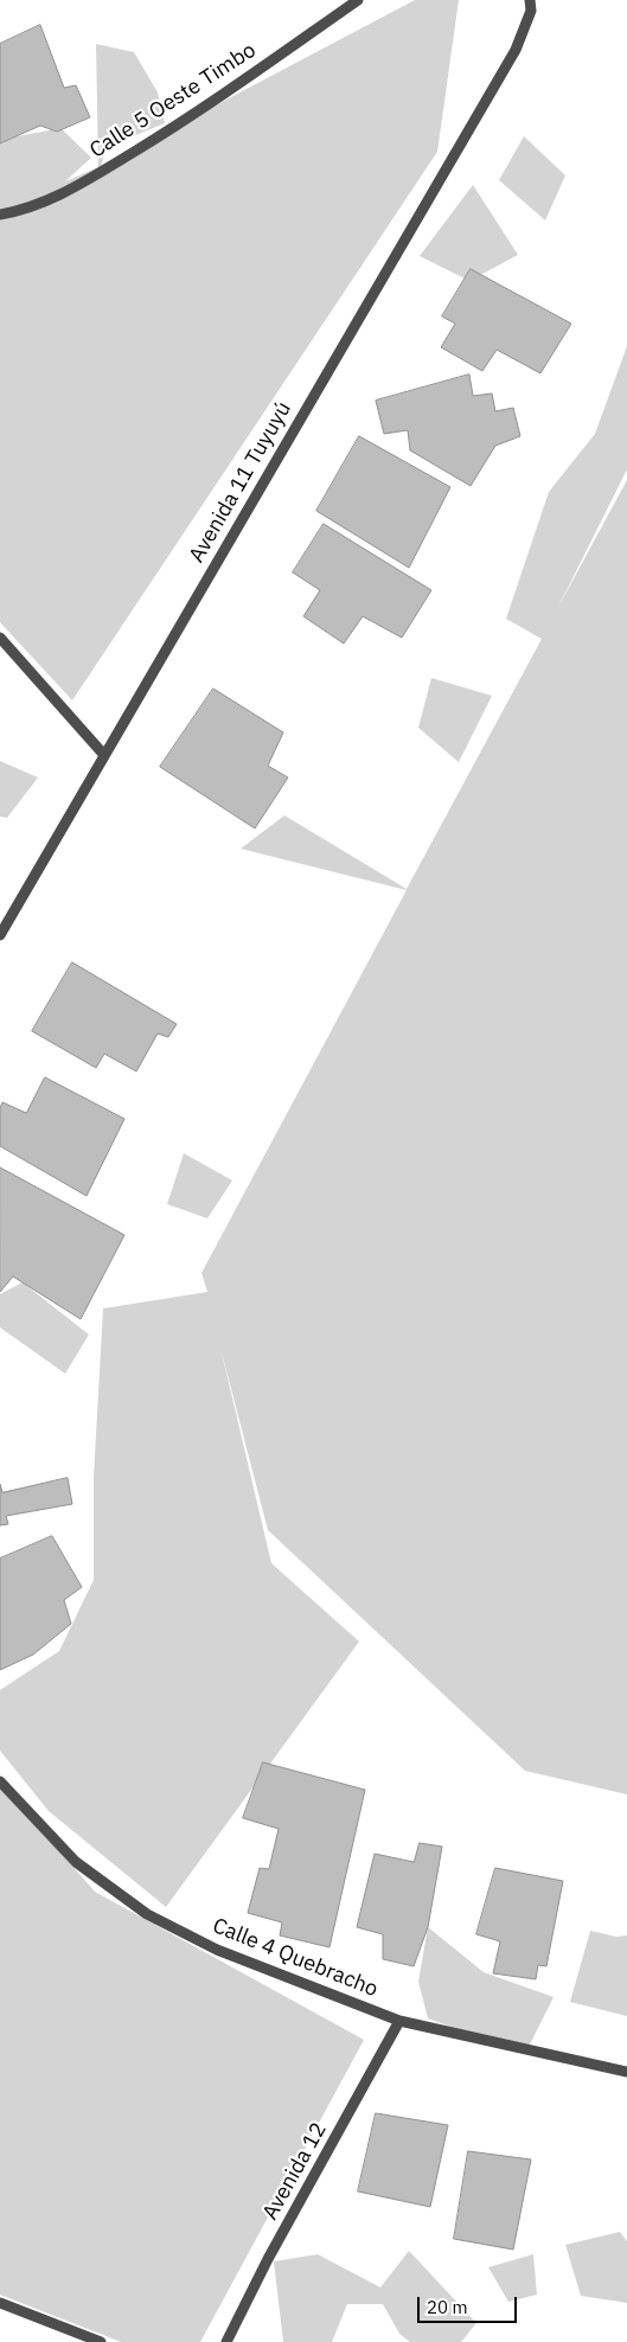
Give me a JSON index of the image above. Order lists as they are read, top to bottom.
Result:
{
  "streets": {
    "street": [
      "Calle 5 Oeste Timbo",
      "Avenida 11 Tuyuyú",
      "Calle 4 Quebracho",
      "Avenida 12"
    ]
  },
  "crossings": [
    ["Calle 4 Quebracho", "Avenida 12"]
  ],
  "scale_bar": "20 m"
}
